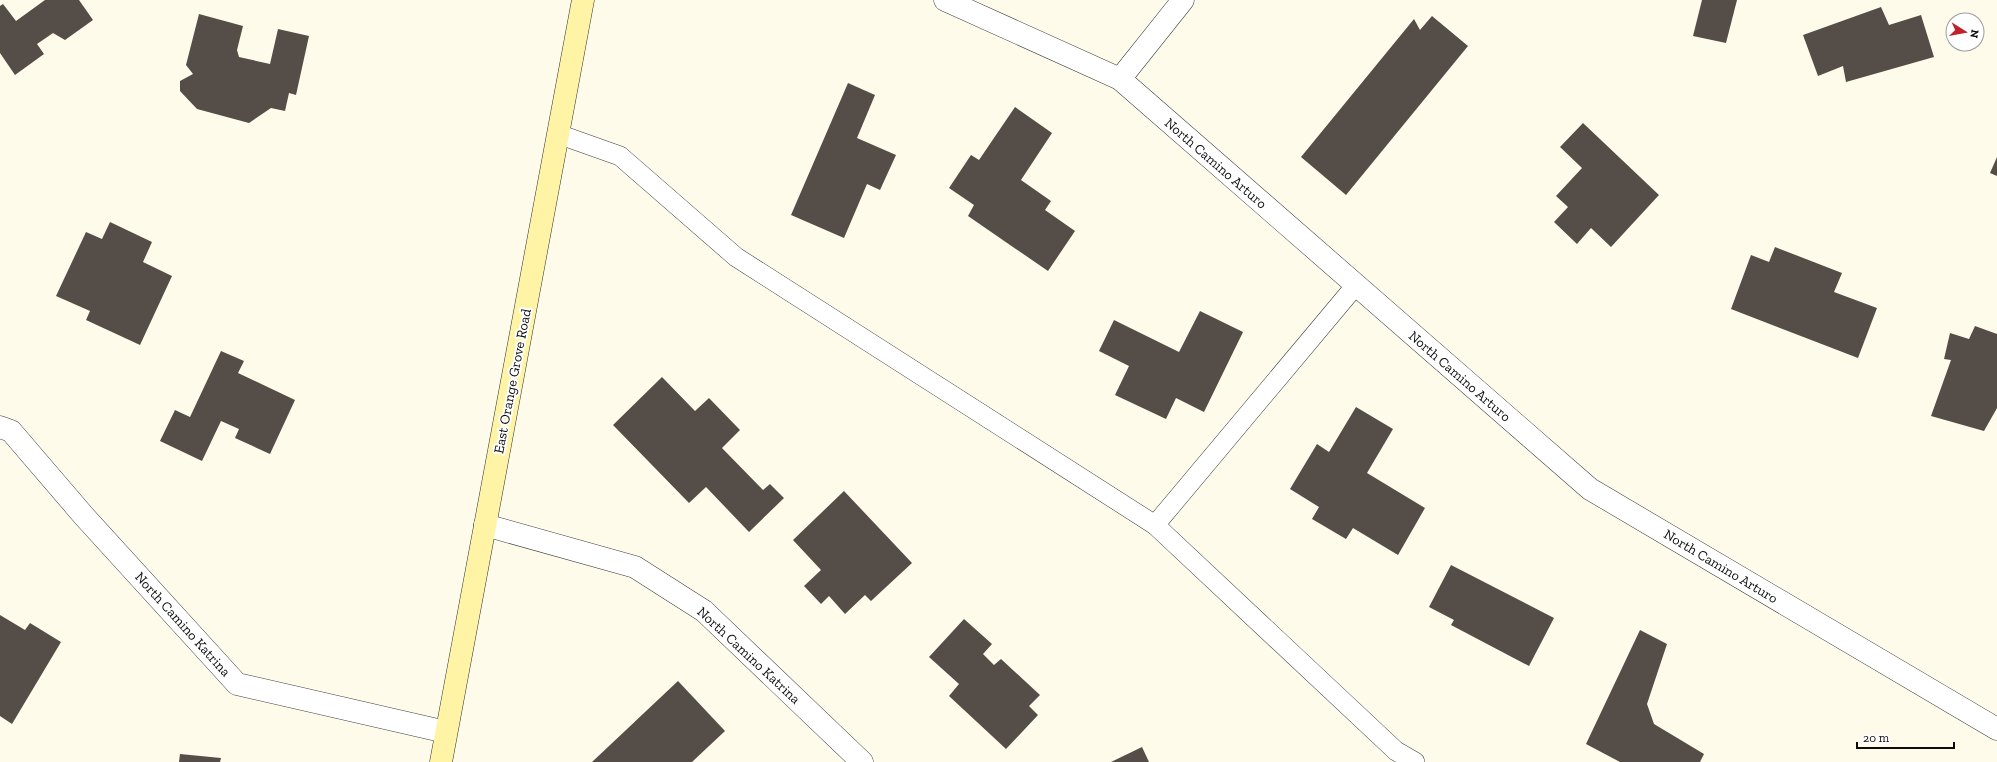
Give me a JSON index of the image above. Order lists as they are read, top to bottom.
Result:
{
  "streets": {
    "main road": ["East Orange Grove Road"],
    "street": ["North Camino Arturo", "North Camino Katrina"]
  },
  "crossings": [
    ["East Orange Grove Road", "North Camino Katrina"]
  ],
  "scale_bar": "20 m",
  "north": "right"
}
